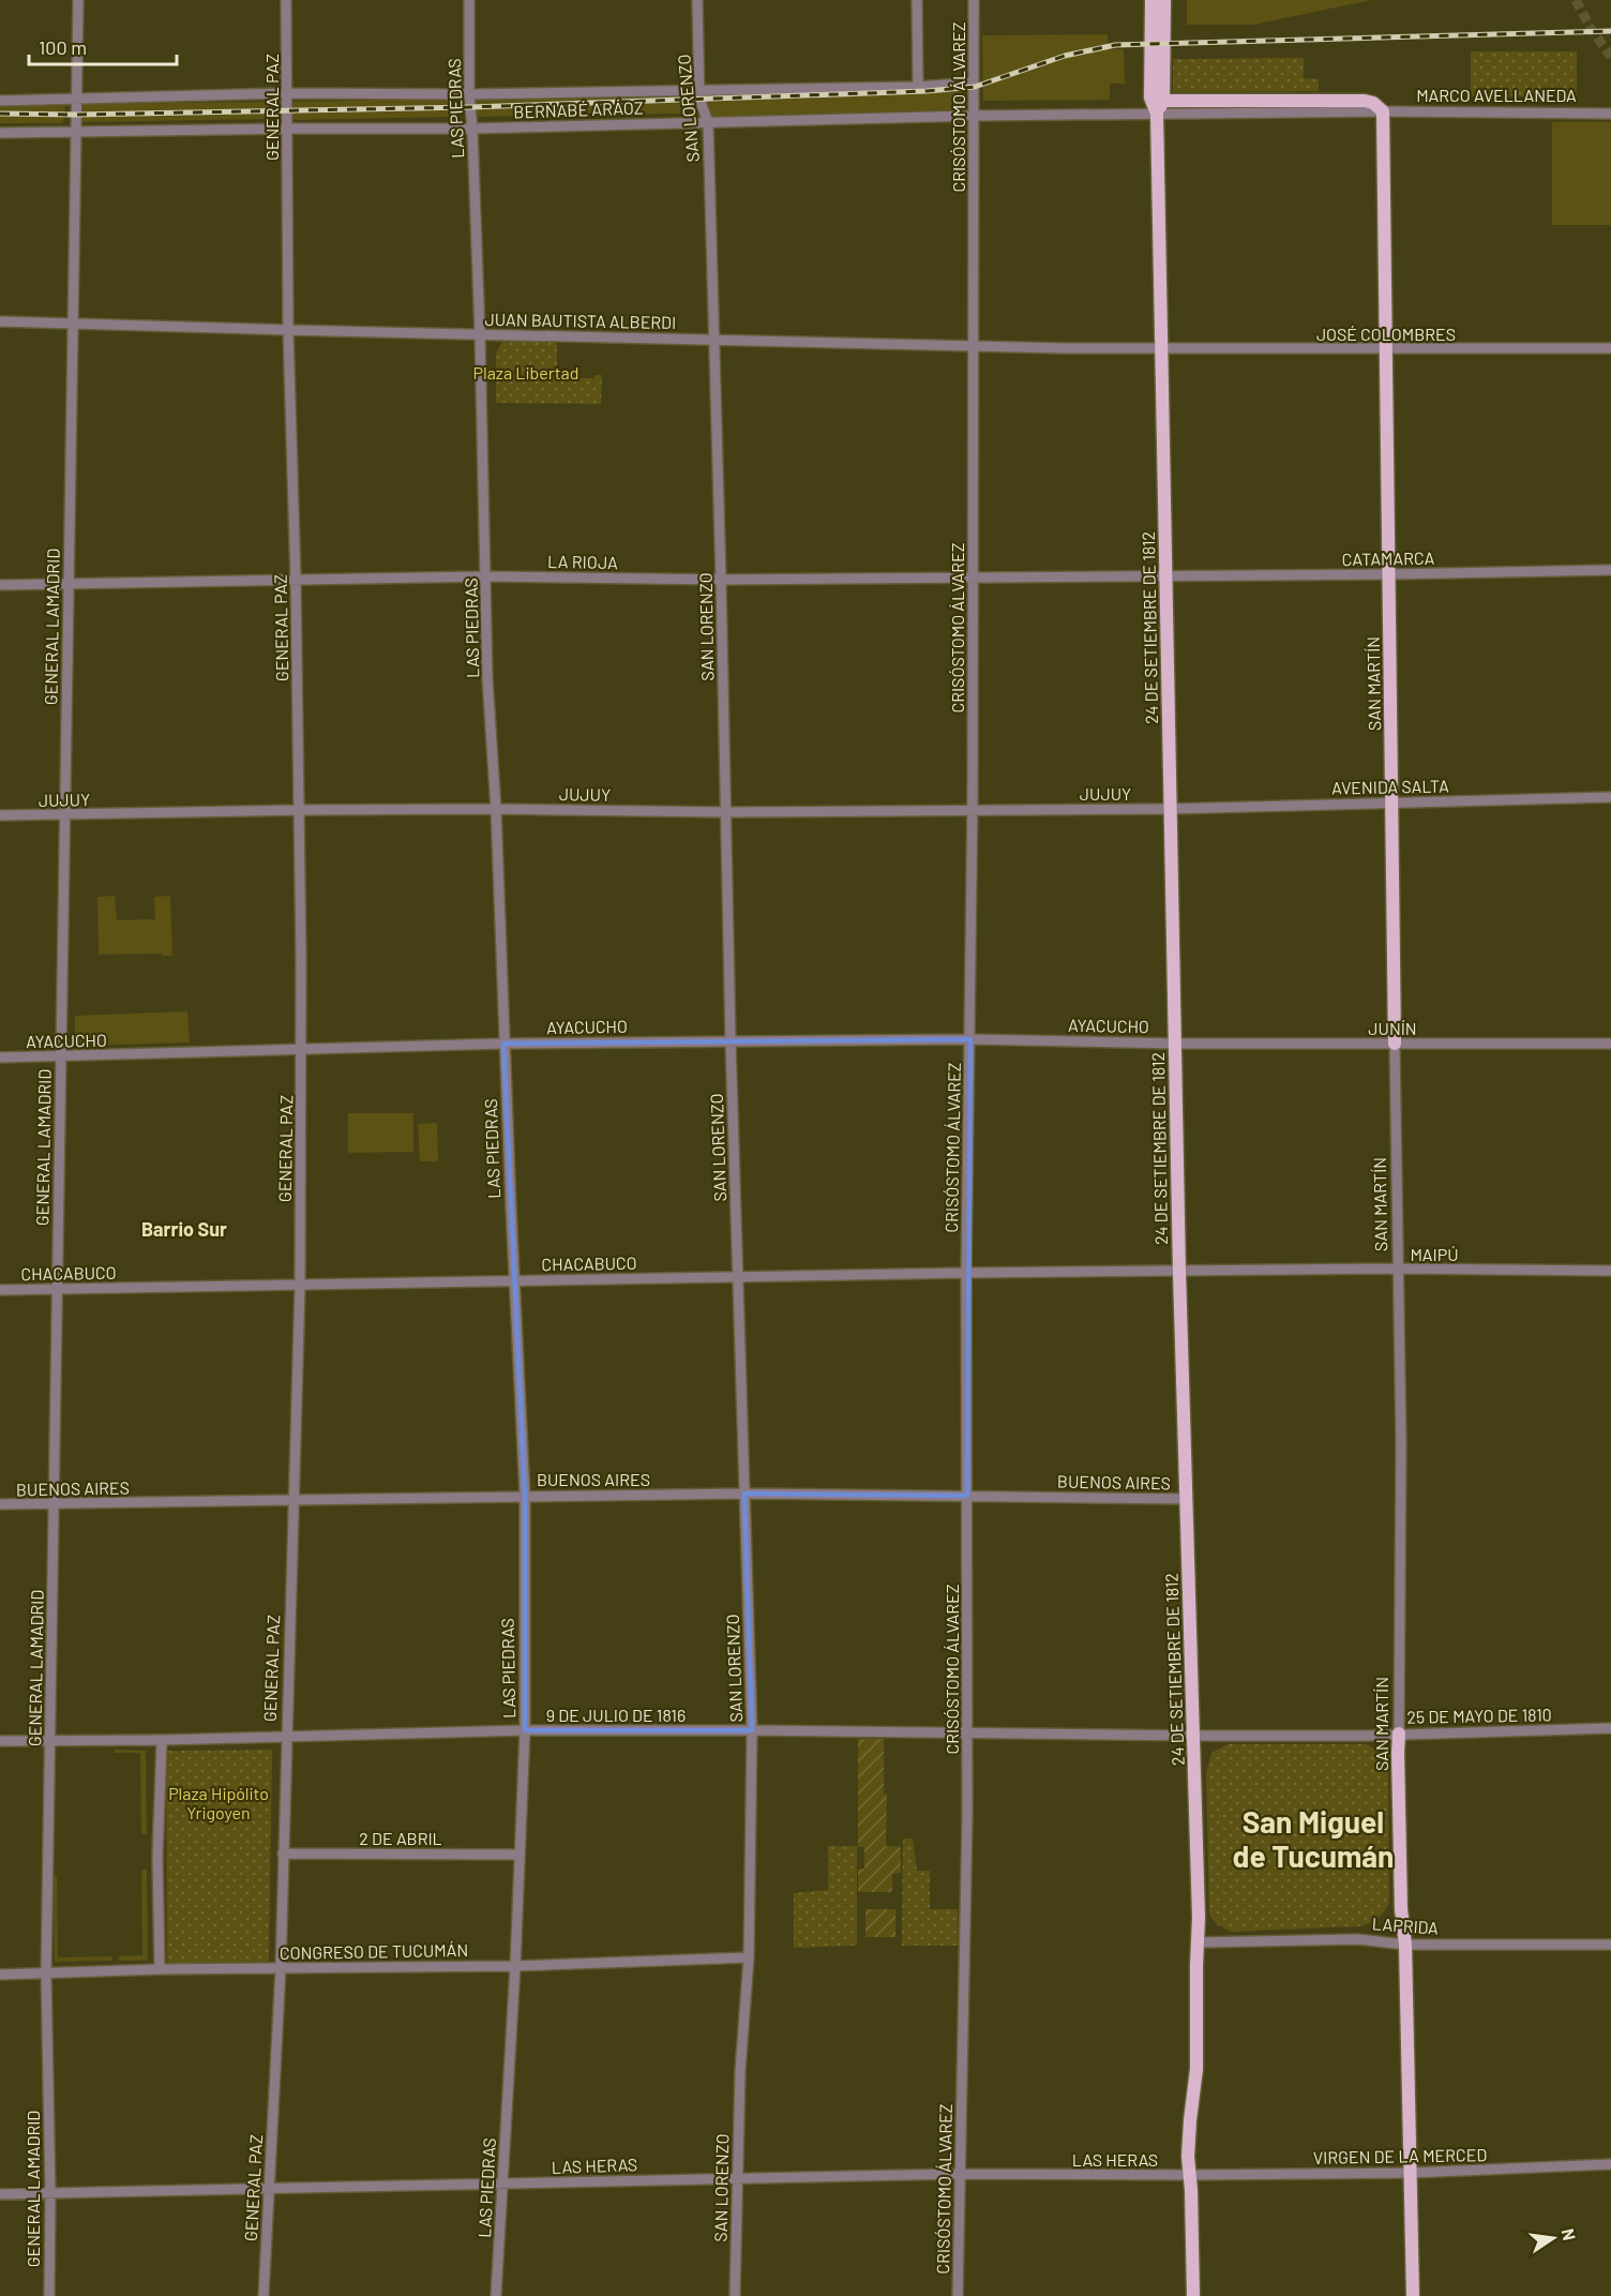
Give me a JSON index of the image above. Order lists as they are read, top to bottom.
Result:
{
  "streets": {
    "main road": ["MARCO AVELLANEDA", "24 DE SETIEMBRE DE 1812", "SAN MARTÍN"],
    "street": [
      "GENERAL PAZ",
      "CRISÓSTOMO ÁLVAREZ",
      "LAS PIEDRAS",
      "SAN LORENZO",
      "BERNABÉ ARÁOZ",
      "JUAN BAUTISTA ALBERDI",
      "JOSÉ COLOMBRES",
      "CATAMARCA",
      "LA RIOJA",
      "GENERAL LAMADRID",
      "AVENIDA SALTA",
      "JUJUY",
      "AYACUCHO",
      "JUNÍN",
      "MAIPÚ",
      "CHACABUCO",
      "BUENOS AIRES",
      "9 DE JULIO DE 1816",
      "25 DE MAYO DE 1810",
      "2 DE ABRIL",
      "LAPRIDA",
      "CONGRESO DE TUCUMÁN",
      "VIRGEN DE LA MERCED",
      "LAS HERAS"
    ]
  },
  "crossings": [
    ["MARCO AVELLANEDA", "BERNABÉ ARÁOZ"],
    ["MARCO AVELLANEDA", "24 DE SETIEMBRE DE 1812"],
    ["MARCO AVELLANEDA", "SAN MARTÍN"],
    ["GENERAL PAZ", "BERNABÉ ARÁOZ"],
    ["GENERAL PAZ", "JUAN BAUTISTA ALBERDI"],
    ["GENERAL PAZ", "LA RIOJA"],
    ["GENERAL PAZ", "JUJUY"],
    ["GENERAL PAZ", "AYACUCHO"],
    ["GENERAL PAZ", "CHACABUCO"],
    ["GENERAL PAZ", "BUENOS AIRES"],
    ["GENERAL PAZ", "9 DE JULIO DE 1816"],
    ["GENERAL PAZ", "2 DE ABRIL"],
    ["GENERAL PAZ", "CONGRESO DE TUCUMÁN"],
    ["GENERAL PAZ", "LAS HERAS"],
    ["CRISÓSTOMO ÁLVAREZ", "BERNABÉ ARÁOZ"],
    ["CRISÓSTOMO ÁLVAREZ", "JUAN BAUTISTA ALBERDI"],
    ["CRISÓSTOMO ÁLVAREZ", "LA RIOJA"],
    ["CRISÓSTOMO ÁLVAREZ", "JUJUY"],
    ["CRISÓSTOMO ÁLVAREZ", "AYACUCHO"],
    ["CRISÓSTOMO ÁLVAREZ", "CHACABUCO"],
    ["CRISÓSTOMO ÁLVAREZ", "BUENOS AIRES"],
    ["CRISÓSTOMO ÁLVAREZ", "9 DE JULIO DE 1816"],
    ["CRISÓSTOMO ÁLVAREZ", "LAS HERAS"],
    ["LAS PIEDRAS", "BERNABÉ ARÁOZ"],
    ["LAS PIEDRAS", "JUAN BAUTISTA ALBERDI"],
    ["LAS PIEDRAS", "LA RIOJA"],
    ["LAS PIEDRAS", "JUJUY"],
    ["LAS PIEDRAS", "AYACUCHO"],
    ["LAS PIEDRAS", "CHACABUCO"],
    ["LAS PIEDRAS", "BUENOS AIRES"],
    ["LAS PIEDRAS", "9 DE JULIO DE 1816"],
    ["LAS PIEDRAS", "2 DE ABRIL"],
    ["LAS PIEDRAS", "CONGRESO DE TUCUMÁN"],
    ["LAS PIEDRAS", "LAS HERAS"],
    ["SAN LORENZO", "BERNABÉ ARÁOZ"],
    ["SAN LORENZO", "JUAN BAUTISTA ALBERDI"],
    ["SAN LORENZO", "LA RIOJA"],
    ["SAN LORENZO", "JUJUY"],
    ["SAN LORENZO", "AYACUCHO"],
    ["SAN LORENZO", "CHACABUCO"],
    ["SAN LORENZO", "BUENOS AIRES"],
    ["SAN LORENZO", "9 DE JULIO DE 1816"],
    ["SAN LORENZO", "CONGRESO DE TUCUMÁN"],
    ["SAN LORENZO", "LAS HERAS"],
    ["BERNABÉ ARÁOZ", "GENERAL LAMADRID"],
    ["BERNABÉ ARÁOZ", "24 DE SETIEMBRE DE 1812"],
    ["JUAN BAUTISTA ALBERDI", "JOSÉ COLOMBRES"],
    ["JUAN BAUTISTA ALBERDI", "GENERAL LAMADRID"],
    ["JUAN BAUTISTA ALBERDI", "24 DE SETIEMBRE DE 1812"],
    ["JOSÉ COLOMBRES", "24 DE SETIEMBRE DE 1812"],
    ["JOSÉ COLOMBRES", "SAN MARTÍN"],
    ["CATAMARCA", "LA RIOJA"],
    ["CATAMARCA", "24 DE SETIEMBRE DE 1812"],
    ["CATAMARCA", "SAN MARTÍN"],
    ["LA RIOJA", "GENERAL LAMADRID"],
    ["LA RIOJA", "24 DE SETIEMBRE DE 1812"],
    ["GENERAL LAMADRID", "JUJUY"],
    ["GENERAL LAMADRID", "AYACUCHO"],
    ["GENERAL LAMADRID", "CHACABUCO"],
    ["GENERAL LAMADRID", "BUENOS AIRES"],
    ["GENERAL LAMADRID", "9 DE JULIO DE 1816"],
    ["GENERAL LAMADRID", "CONGRESO DE TUCUMÁN"],
    ["GENERAL LAMADRID", "LAS HERAS"],
    ["24 DE SETIEMBRE DE 1812", "AVENIDA SALTA"],
    ["24 DE SETIEMBRE DE 1812", "JUJUY"],
    ["24 DE SETIEMBRE DE 1812", "AYACUCHO"],
    ["24 DE SETIEMBRE DE 1812", "JUNÍN"],
    ["24 DE SETIEMBRE DE 1812", "MAIPÚ"],
    ["24 DE SETIEMBRE DE 1812", "CHACABUCO"],
    ["24 DE SETIEMBRE DE 1812", "BUENOS AIRES"],
    ["24 DE SETIEMBRE DE 1812", "9 DE JULIO DE 1816"],
    ["24 DE SETIEMBRE DE 1812", "25 DE MAYO DE 1810"],
    ["24 DE SETIEMBRE DE 1812", "LAPRIDA"],
    ["24 DE SETIEMBRE DE 1812", "VIRGEN DE LA MERCED"],
    ["24 DE SETIEMBRE DE 1812", "LAS HERAS"],
    ["SAN MARTÍN", "AVENIDA SALTA"],
    ["SAN MARTÍN", "JUNÍN"],
    ["SAN MARTÍN", "MAIPÚ"],
    ["SAN MARTÍN", "25 DE MAYO DE 1810"],
    ["SAN MARTÍN", "LAPRIDA"],
    ["SAN MARTÍN", "VIRGEN DE LA MERCED"],
    ["AVENIDA SALTA", "JUJUY"],
    ["AYACUCHO", "JUNÍN"],
    ["MAIPÚ", "CHACABUCO"],
    ["9 DE JULIO DE 1816", "25 DE MAYO DE 1810"],
    ["VIRGEN DE LA MERCED", "LAS HERAS"]
  ],
  "districts": ["Barrio Sur", "San Miguel de Tucumán"],
  "parks": ["Plaza Libertad", "Plaza Hipólito Yrigoyen"],
  "scale_bar": "100 m",
  "north": "right"
}
